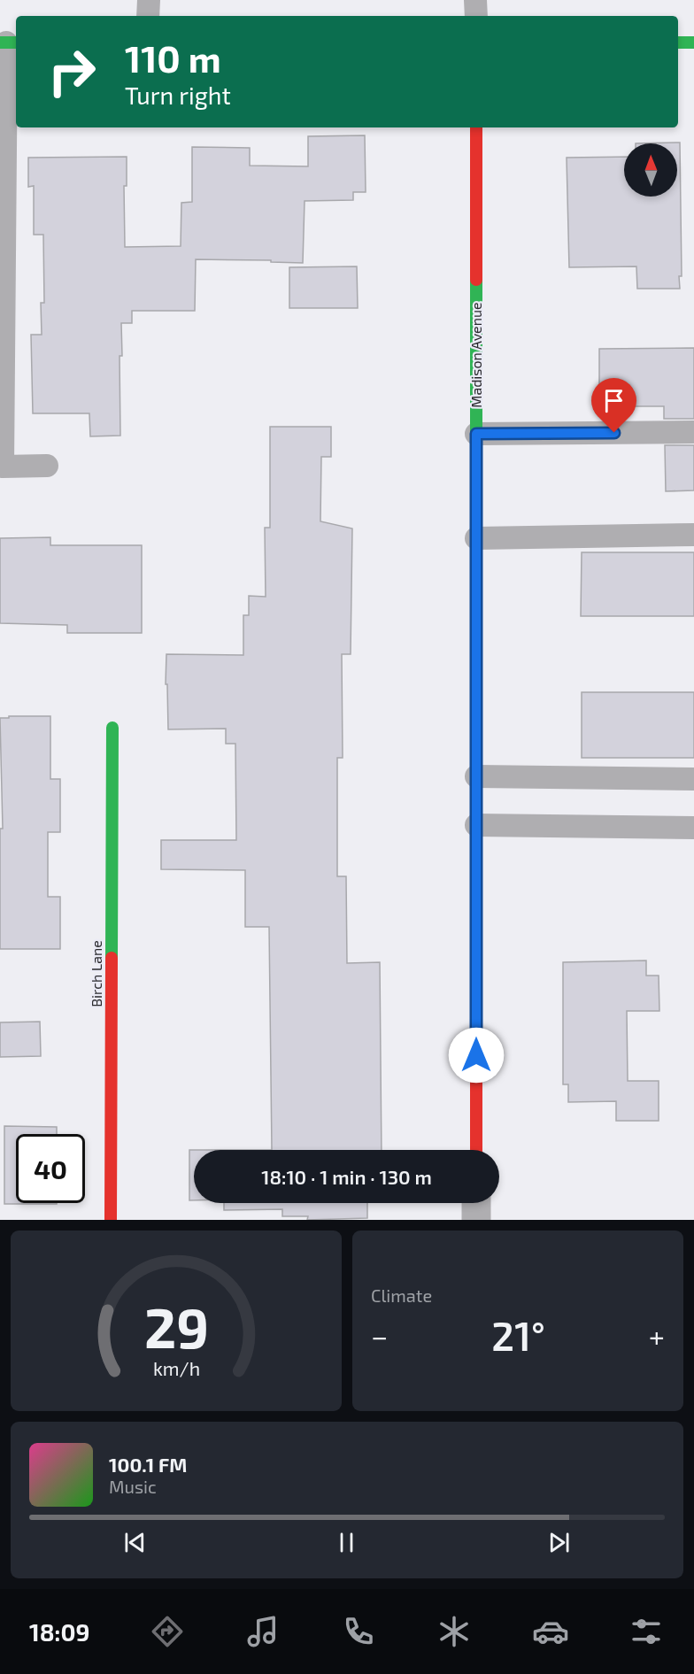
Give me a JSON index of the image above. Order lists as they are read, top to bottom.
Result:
{
  "streets": {
    "street": ["Madison Avenue", "Birch Lane"]
  },
  "north": "top",
  "page": {
    "turn": ["110 m", "Turn right"],
    "limit": "40",
    "trip": "18:10 · 1 min · 130 m",
    "tile": "Climate",
    "heat": ["−", "21°", "+"],
    "song": ["100.1 FM", "Music"],
    "tabs": "18:09",
    "gauge": ["29", "km/h"]
  }
}
